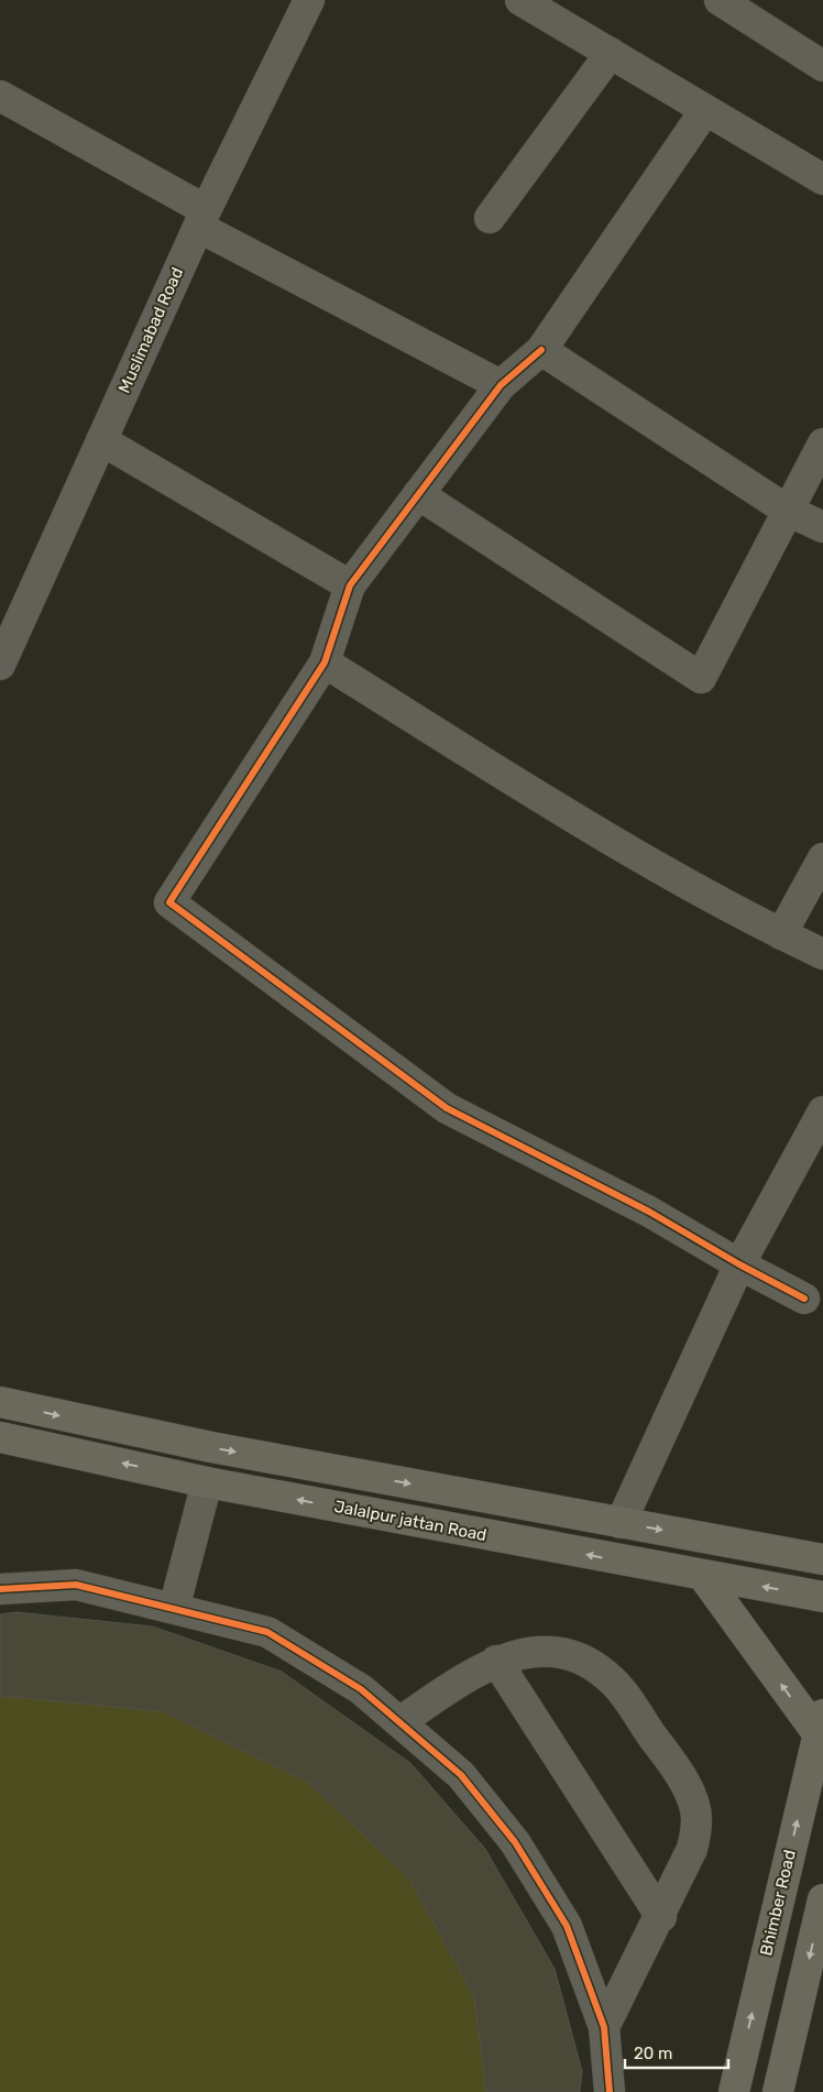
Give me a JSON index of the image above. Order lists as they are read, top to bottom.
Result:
{
  "streets": {
    "main road": ["Jalalpur jattan Road", "Bhimber Road"],
    "street": ["Muslimabad Road"]
  },
  "scale_bar": "20 m"
}
